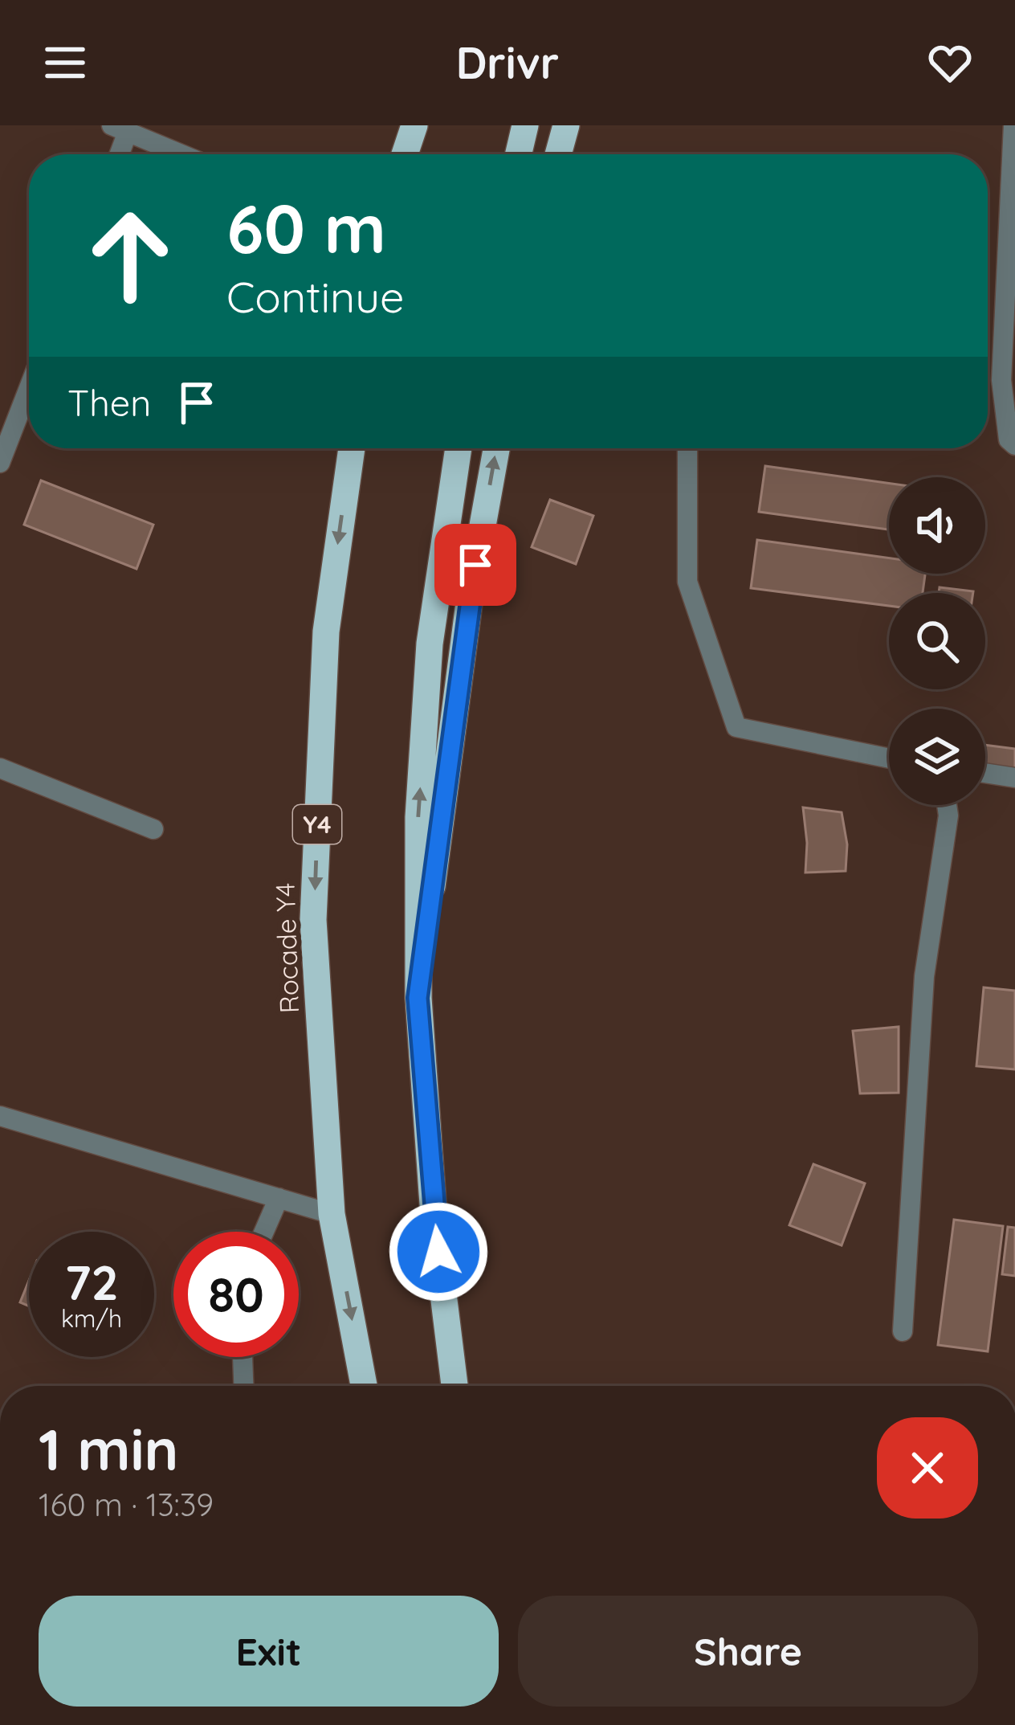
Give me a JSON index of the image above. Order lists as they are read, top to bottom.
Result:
{
  "streets": {
    "highway": ["Y4", "Rocade Y4"]
  },
  "page": {
    "header": "Drivr",
    "turn": ["60 m", "Continue"],
    "then": "Then",
    "speed": "72 km/h",
    "limit": "80",
    "heading": ["1 min", "160 m · 13:39"],
    "buttons": ["Exit", "Share"]
  }
}
